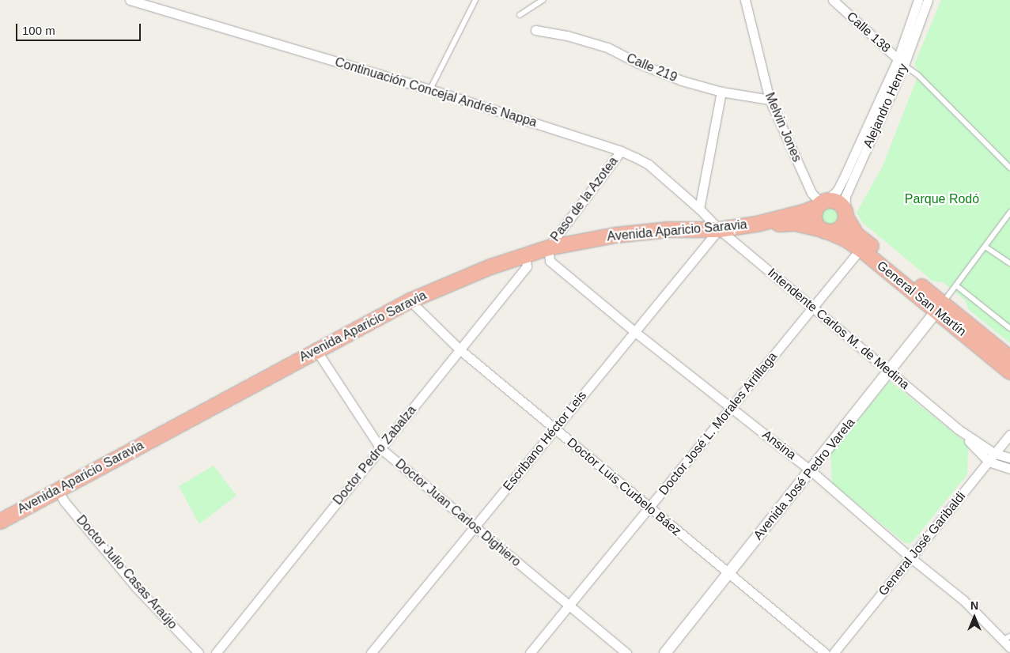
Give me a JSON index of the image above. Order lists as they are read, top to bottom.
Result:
{
  "streets": {
    "highway": ["Avenida Aparicio Saravia", "General San Martín"],
    "street": [
      "Calle 138",
      "Calle 219",
      "Continuación Concejal Andrés Nappa",
      "Alejandro Henry",
      "Melvin Jones",
      "Paso de la Azotea",
      "Intendente Carlos M. de Medina",
      "Doctor José L. Morales Arrillaga",
      "Escribano Héctor Leis",
      "Ansina",
      "Doctor Pedro Zabalza",
      "Avenida José Pedro Varela",
      "Doctor Luis Curbelo Báez",
      "Doctor Juan Carlos Dighiero",
      "General José Garibaldi",
      "Doctor Julio Casas Araújo"
    ]
  },
  "crossings": [
    ["Calle 138", "Alejandro Henry"],
    ["Calle 219", "Melvin Jones"],
    ["Continuación Concejal Andrés Nappa", "Paso de la Azotea"],
    ["Continuación Concejal Andrés Nappa", "Avenida Aparicio Saravia"],
    ["Continuación Concejal Andrés Nappa", "Intendente Carlos M. de Medina"],
    ["Continuación Concejal Andrés Nappa", "Escribano Héctor Leis"],
    ["Alejandro Henry", "Melvin Jones"],
    ["Alejandro Henry", "Avenida Aparicio Saravia"],
    ["Alejandro Henry", "General San Martín"],
    ["Melvin Jones", "Avenida Aparicio Saravia"],
    ["Melvin Jones", "General San Martín"],
    ["Paso de la Azotea", "Avenida Aparicio Saravia"],
    ["Paso de la Azotea", "Ansina"],
    ["Avenida Aparicio Saravia", "General San Martín"],
    ["Avenida Aparicio Saravia", "Intendente Carlos M. de Medina"],
    ["Avenida Aparicio Saravia", "Escribano Héctor Leis"],
    ["Avenida Aparicio Saravia", "Ansina"],
    ["Avenida Aparicio Saravia", "Doctor Pedro Zabalza"],
    ["Avenida Aparicio Saravia", "Doctor Luis Curbelo Báez"],
    ["Avenida Aparicio Saravia", "Doctor Juan Carlos Dighiero"],
    ["Avenida Aparicio Saravia", "Doctor Julio Casas Araújo"],
    ["General San Martín", "Doctor José L. Morales Arrillaga"],
    ["General San Martín", "Avenida José Pedro Varela"],
    ["Intendente Carlos M. de Medina", "Doctor José L. Morales Arrillaga"],
    ["Intendente Carlos M. de Medina", "Escribano Héctor Leis"],
    ["Intendente Carlos M. de Medina", "Avenida José Pedro Varela"],
    ["Intendente Carlos M. de Medina", "General José Garibaldi"],
    ["Doctor José L. Morales Arrillaga", "Ansina"],
    ["Doctor José L. Morales Arrillaga", "Doctor Luis Curbelo Báez"],
    ["Doctor José L. Morales Arrillaga", "Doctor Juan Carlos Dighiero"],
    ["Escribano Héctor Leis", "Ansina"],
    ["Escribano Héctor Leis", "Doctor Luis Curbelo Báez"],
    ["Escribano Héctor Leis", "Doctor Juan Carlos Dighiero"],
    ["Ansina", "Avenida José Pedro Varela"],
    ["Ansina", "General José Garibaldi"],
    ["Doctor Pedro Zabalza", "Doctor Luis Curbelo Báez"],
    ["Doctor Pedro Zabalza", "Doctor Juan Carlos Dighiero"],
    ["Avenida José Pedro Varela", "Doctor Luis Curbelo Báez"]
  ],
  "parks": ["Parque Rodó"],
  "scale_bar": "100 m",
  "north": "top"
}
